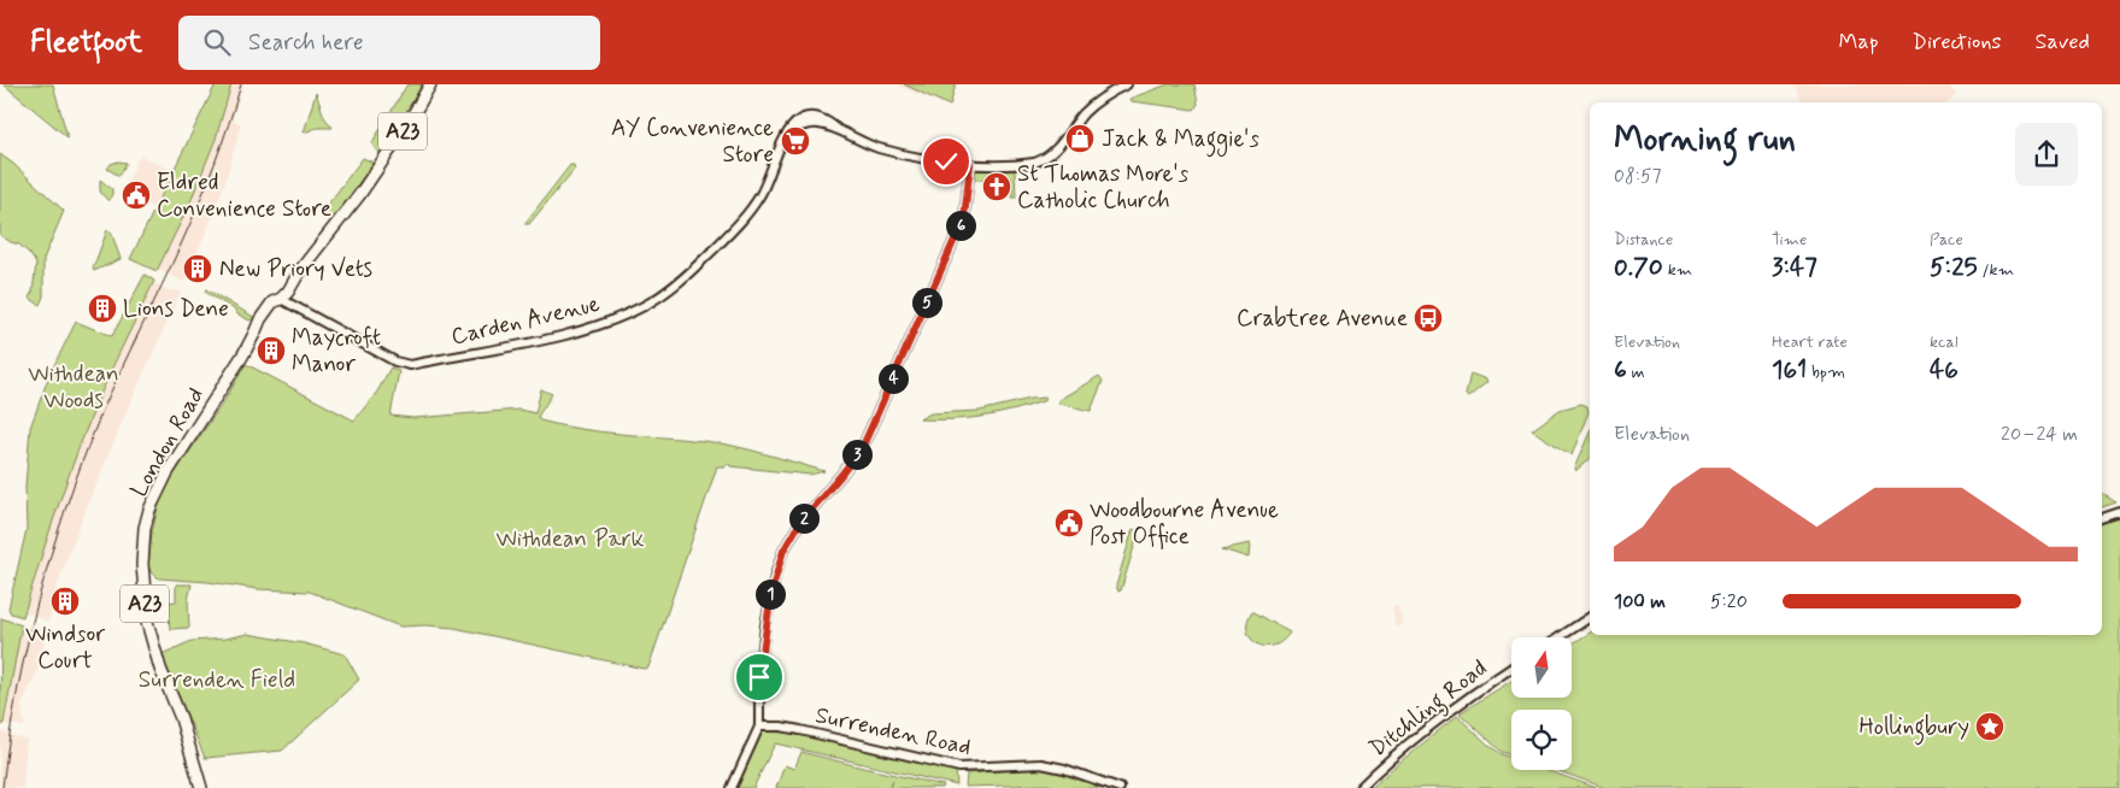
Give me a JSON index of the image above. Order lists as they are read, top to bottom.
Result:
{
  "streets": {
    "highway": ["A23", "London Road"],
    "street": ["Carden Avenue", "Ditchling Road", "Surrenden Road"]
  },
  "crossings": [
    ["Carden Avenue", "London Road"]
  ],
  "parks": ["Withdean Woods", "Withdean Park", "Surrenden Field"],
  "places": {
    "shop": ["Jack & Maggie's"],
    "supermarket": ["AY Convenience Store"],
    "church": ["St Thomas More's Catholic Church"],
    "public building": ["Eldred Convenience Store", "Woodbourne Avenue Post Office"],
    "building": [
      "New Priory Vets",
      "Lions Dene",
      "Maycroft Manor",
      "Windsor Court"
    ],
    "bus stop": ["Crabtree Avenue"],
    "place": ["Hollingbury"]
  },
  "north": "top",
  "page": {
    "header": "Fleetfoot",
    "search": "Search here",
    "nav": ["Map", "Directions", "Saved"],
    "heading": ["Morning run", "08:57"],
    "stats": [
      ["Distance", "0.70 km"],
      ["Time", "3:47"],
      ["Pace", "5:25 /km"],
      ["Elevation", "6 m"],
      ["Heart rate", "161 bpm"],
      ["kcal", "46"]
    ],
    "pins": [
      "6",
      "5",
      "4",
      "3",
      "2",
      "1"
    ],
    "chart": ["Elevation", "20–24 m"],
    "list": [
      {
        "name": "100 m",
        "note": "5:20"
      }
    ]
  }
}
